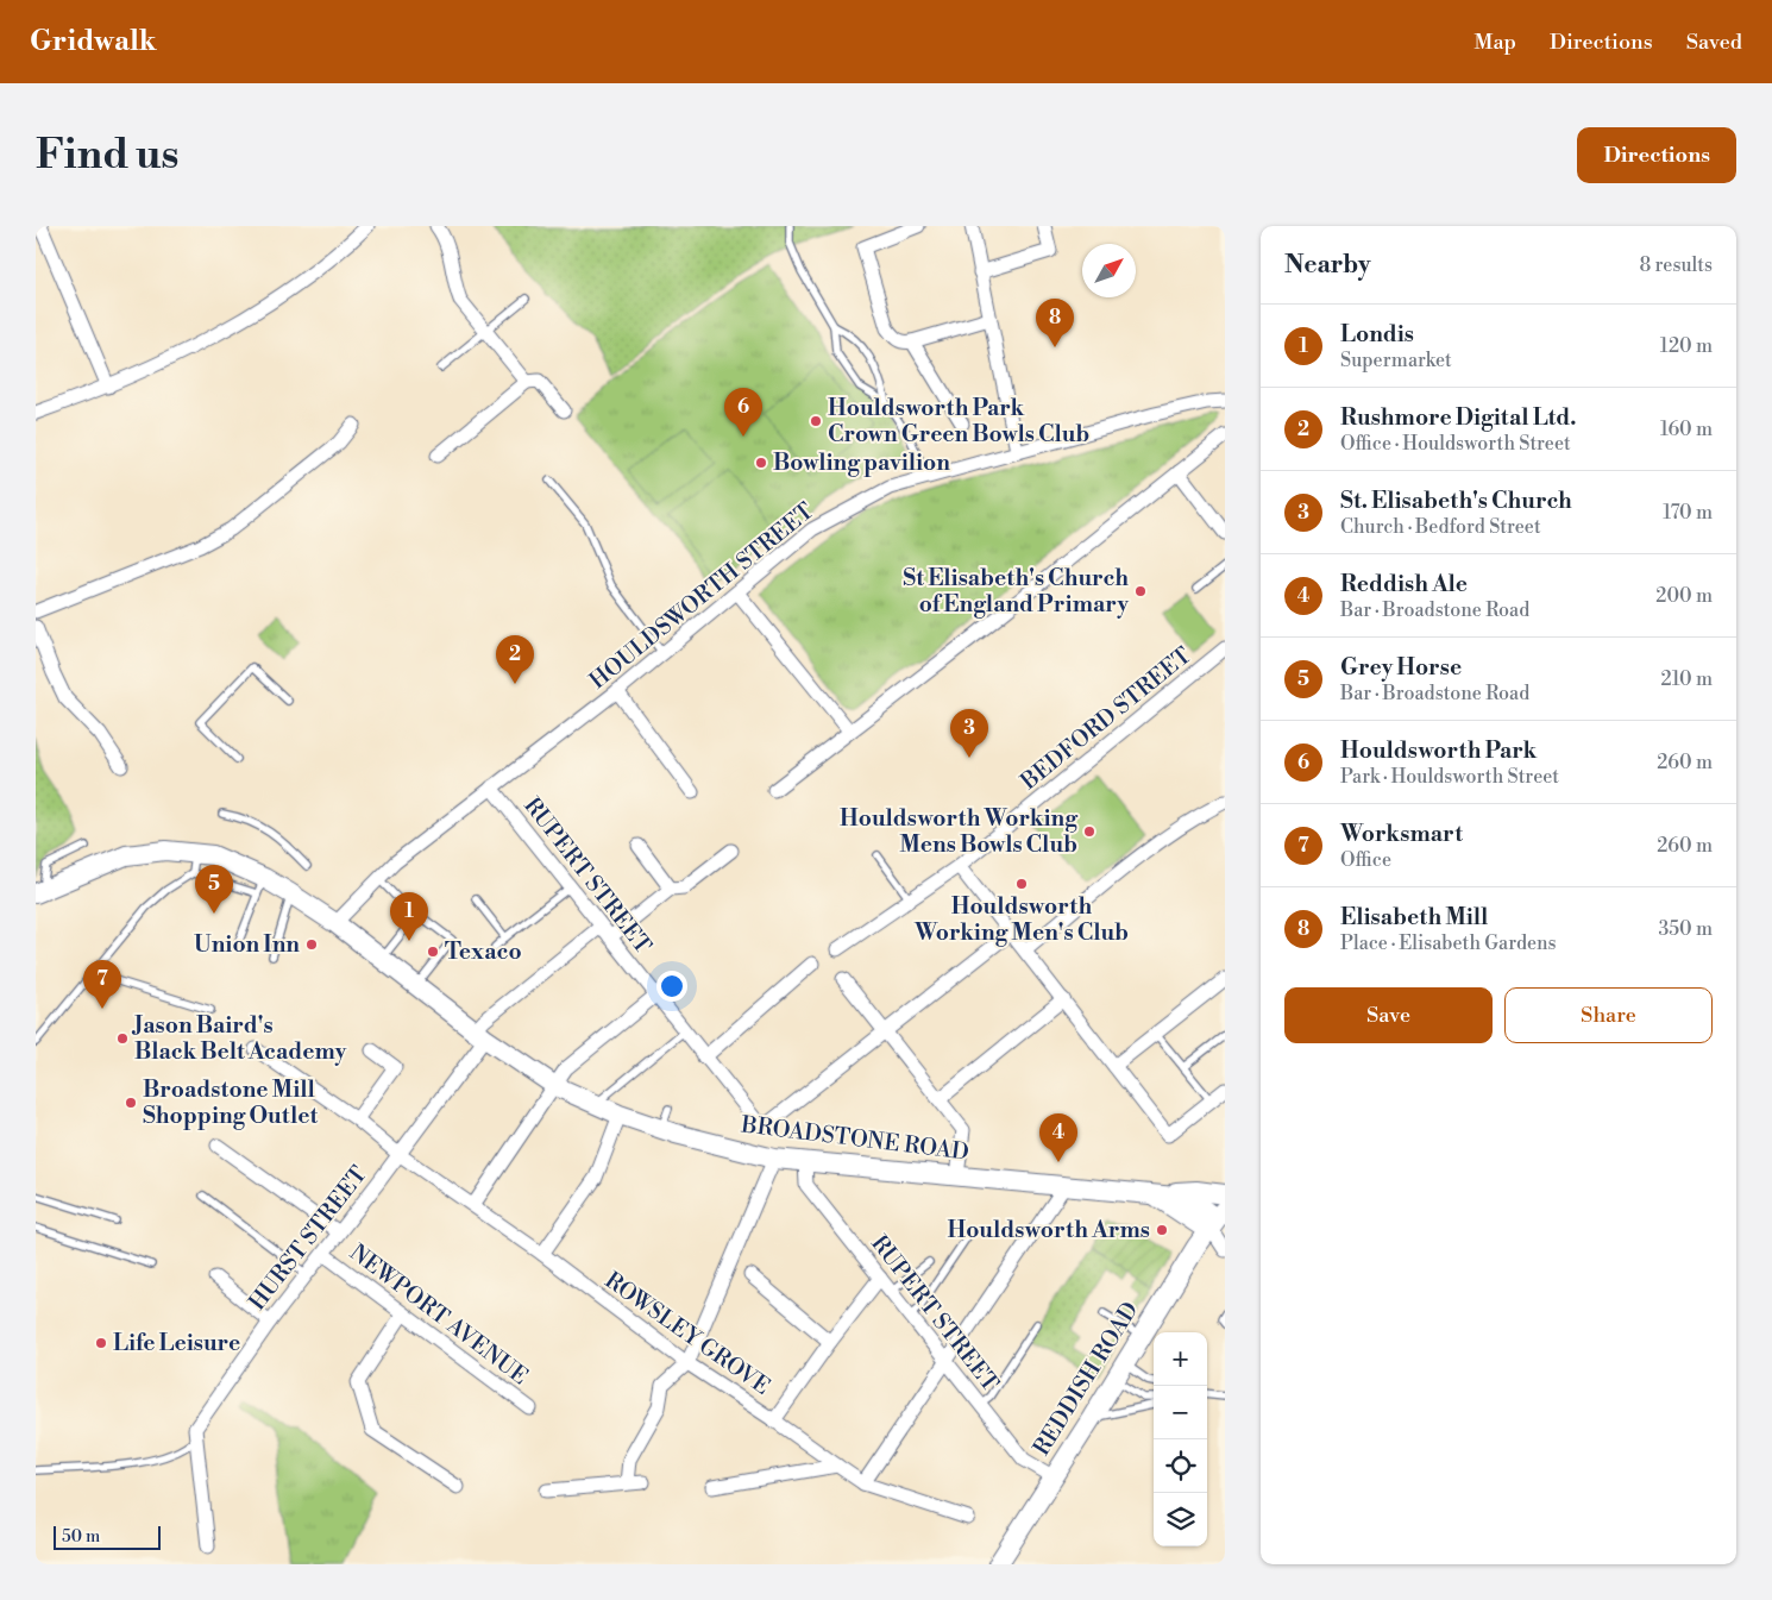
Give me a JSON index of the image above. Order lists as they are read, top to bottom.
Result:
{
  "streets": {
    "main road": ["BROADSTONE ROAD", "REDDISH ROAD"],
    "street": [
      "HOULDSWORTH STREET",
      "BEDFORD STREET",
      "RUPERT STREET",
      "HURST STREET",
      "NEWPORT AVENUE",
      "ROWSLEY GROVE"
    ]
  },
  "crossings": [
    ["HOULDSWORTH STREET", "RUPERT STREET"],
    ["HOULDSWORTH STREET", "BROADSTONE ROAD"],
    ["RUPERT STREET", "BROADSTONE ROAD"],
    ["RUPERT STREET", "HURST STREET"],
    ["RUPERT STREET", "REDDISH ROAD"],
    ["BROADSTONE ROAD", "HURST STREET"],
    ["BROADSTONE ROAD", "REDDISH ROAD"],
    ["HURST STREET", "NEWPORT AVENUE"],
    ["HURST STREET", "ROWSLEY GROVE"]
  ],
  "places": [
    "Houldsworth Park Crown Green Bowls Club",
    "Bowling pavilion",
    "St Elisabeth's Church of England Primary",
    "Houldsworth Working Mens Bowls Club",
    "Houldsworth Working Men's Club",
    "Union Inn",
    "Texaco",
    "Jason Baird's Black Belt Academy",
    "Broadstone Mill Shopping Outlet",
    "Houldsworth Arms",
    "Life Leisure"
  ],
  "scale_bar": "50 m",
  "north": "top right",
  "page": {
    "header": "Gridwalk",
    "nav": ["Map", "Directions", "Saved"],
    "buttons": [
      "Directions",
      ["Save", "Share"]
    ],
    "title": "Find us",
    "heading": ["Nearby", "8 results"],
    "pins": [
      "8",
      "6",
      "2",
      "3",
      "5",
      "1",
      "7",
      "4"
    ],
    "list": [
      {
        "mark": "1",
        "name": "Londis",
        "note": "Supermarket",
        "value": "120 m"
      },
      {
        "mark": "2",
        "name": "Rushmore Digital Ltd.",
        "note": "Office · Houldsworth Street",
        "value": "160 m"
      },
      {
        "mark": "3",
        "name": "St. Elisabeth's Church",
        "note": "Church · Bedford Street",
        "value": "170 m"
      },
      {
        "mark": "4",
        "name": "Reddish Ale",
        "note": "Bar · Broadstone Road",
        "value": "200 m"
      },
      {
        "mark": "5",
        "name": "Grey Horse",
        "note": "Bar · Broadstone Road",
        "value": "210 m"
      },
      {
        "mark": "6",
        "name": "Houldsworth Park",
        "note": "Park · Houldsworth Street",
        "value": "260 m"
      },
      {
        "mark": "7",
        "name": "Worksmart",
        "note": "Office",
        "value": "260 m"
      },
      {
        "mark": "8",
        "name": "Elisabeth Mill",
        "note": "Place · Elisabeth Gardens",
        "value": "350 m"
      }
    ],
    "map_buttons": ["+", "−"],
    "scale": "50 m"
  }
}
